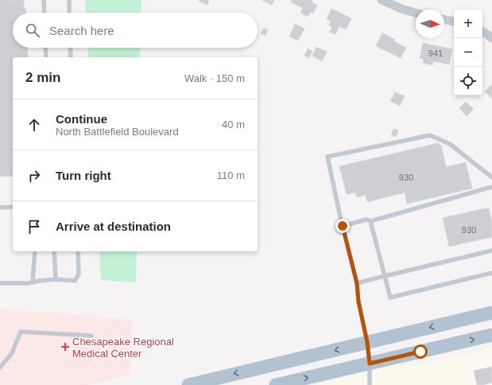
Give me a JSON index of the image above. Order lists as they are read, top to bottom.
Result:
{
  "places": {
    "health": ["Chesapeake Regional Medical Center"]
  },
  "house_numbers": ["941", "930", "930"],
  "north": "right",
  "page": {
    "map_buttons": ["+", "−"],
    "search": "Search here",
    "heading": ["2 min", "Walk · 150 m"],
    "list": [
      ["Continue", "North Battlefield Boulevard", "40 m"],
      ["Turn right", "110 m"],
      "Arrive at destination"
    ]
  }
}
